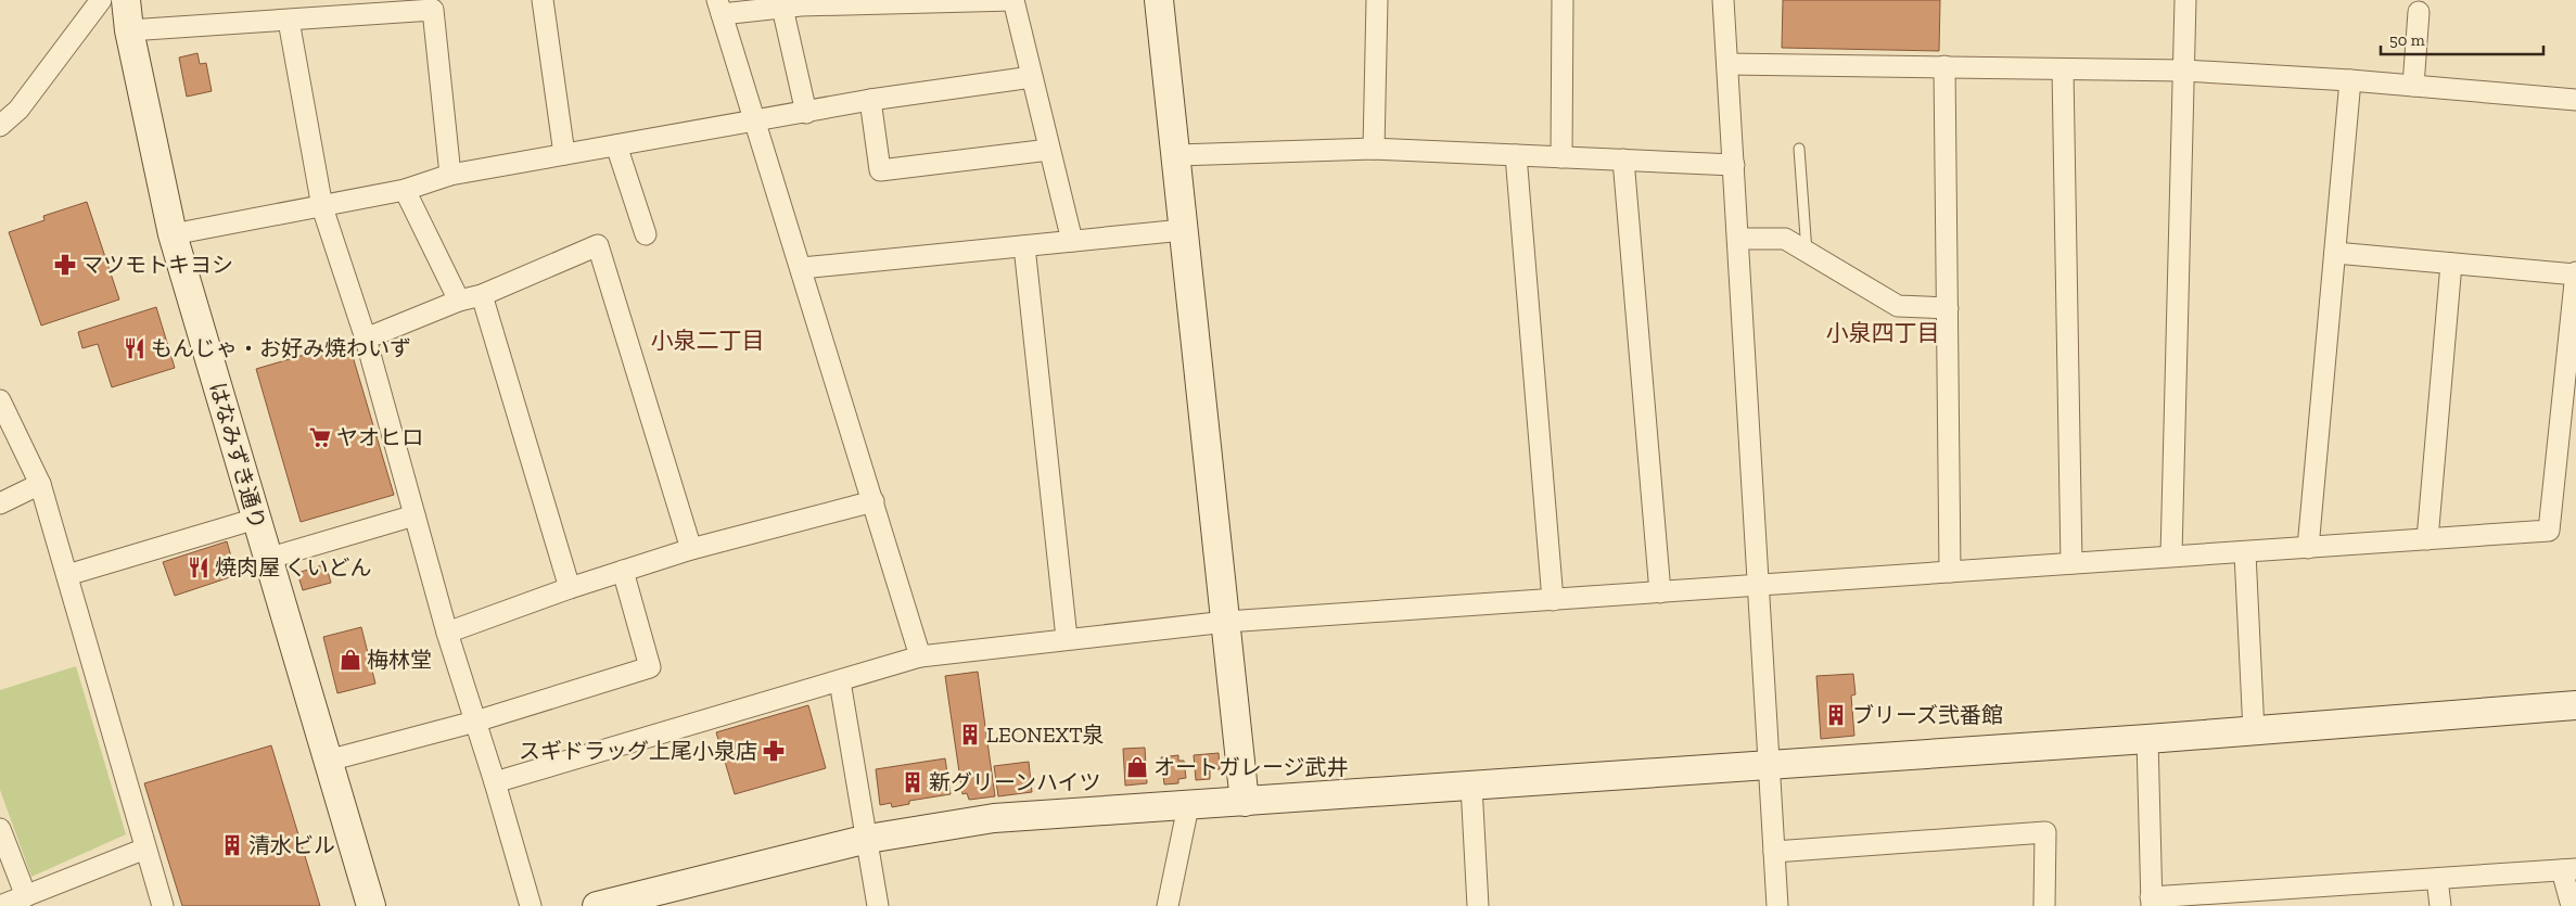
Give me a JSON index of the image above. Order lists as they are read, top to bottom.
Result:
{
  "streets": {
    "street": ["はなみずき通り"]
  },
  "districts": ["小泉四丁目", "小泉二丁目"],
  "places": {
    "pharmacy": ["マツモトキヨシ", "スギドラッグ上尾小泉店"],
    "restaurant": ["もんじゃ・お好み焼わいず", "焼肉屋 くいどん"],
    "supermarket": ["ヤオヒロ"],
    "shop": ["梅林堂", "オートガレージ武井"],
    "building": [
      "ブリーズ弐番館",
      "LEONEXT泉",
      "新グリーンハイツ",
      "清水ビル"
    ]
  },
  "scale_bar": "50 m"
}
